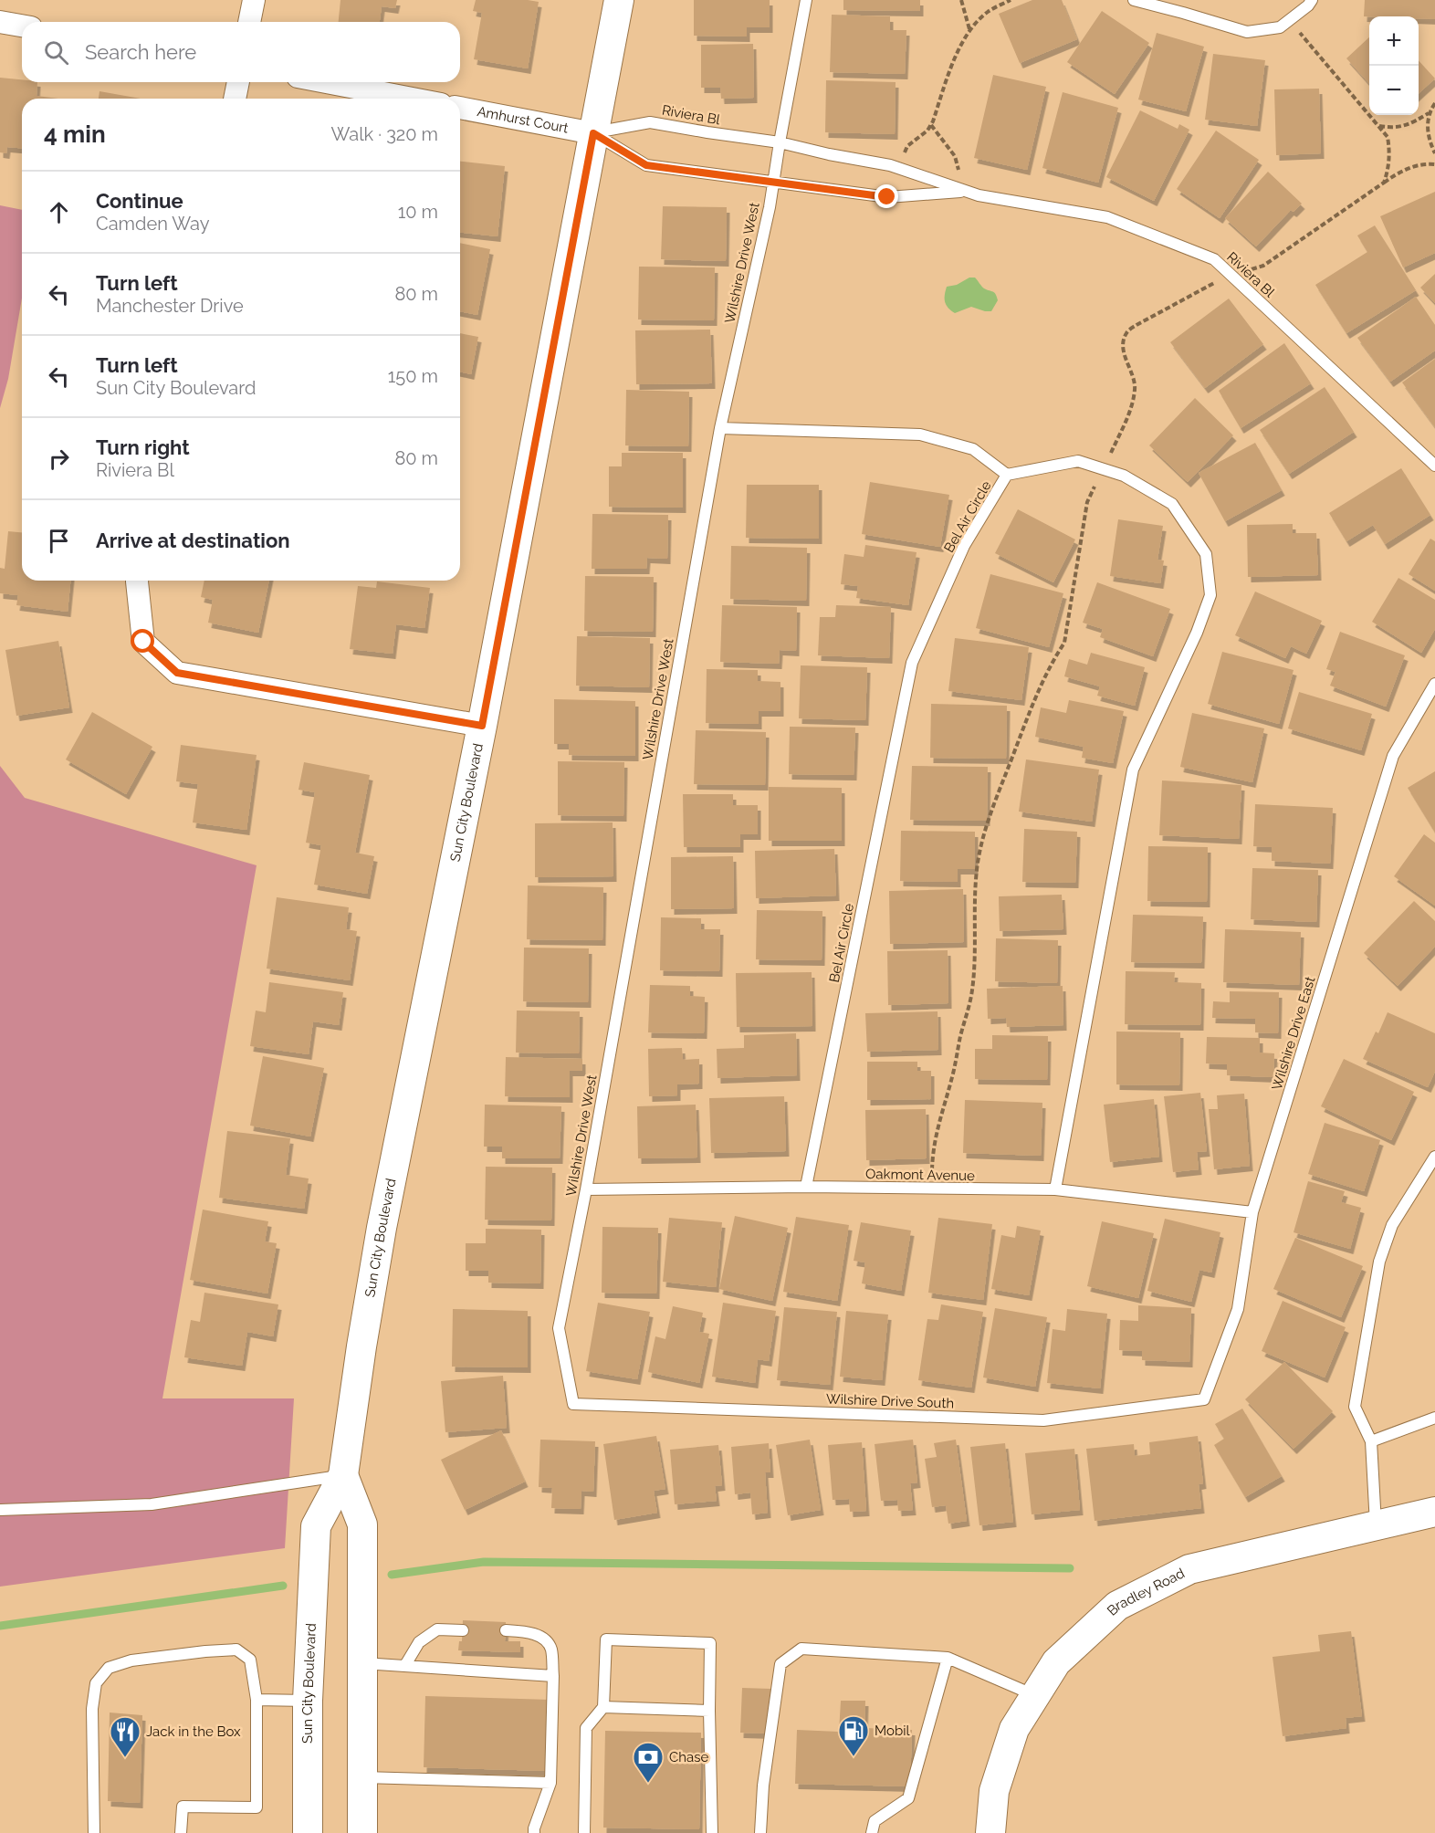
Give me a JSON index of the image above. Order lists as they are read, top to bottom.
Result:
{
  "streets": {
    "street": ["Amhurst Court", "Sun City Boulevard", "Bradley Road"],
    "lane": [
      "Riviera Bl",
      "Wilshire Drive West",
      "Bel Air Circle",
      "Wilshire Drive East",
      "Oakmont Avenue",
      "Wilshire Drive South"
    ]
  },
  "crossings": [
    ["Riviera Bl", "Amhurst Court"],
    ["Riviera Bl", "Wilshire Drive West"],
    ["Riviera Bl", "Sun City Boulevard"],
    ["Amhurst Court", "Sun City Boulevard"],
    ["Wilshire Drive West", "Oakmont Avenue"],
    ["Wilshire Drive West", "Wilshire Drive South"],
    ["Bel Air Circle", "Oakmont Avenue"],
    ["Wilshire Drive East", "Oakmont Avenue"],
    ["Wilshire Drive East", "Wilshire Drive South"]
  ],
  "places": {
    "fuel station": ["Mobil"],
    "restaurant": ["Jack in the Box"],
    "bank": ["Chase"]
  },
  "page": {
    "map_buttons": ["+", "−"],
    "search": "Search here",
    "heading": ["4 min", "Walk · 320 m"],
    "list": [
      ["Continue", "Camden Way", "10 m"],
      ["Turn left", "Manchester Drive", "80 m"],
      ["Turn left", "Sun City Boulevard", "150 m"],
      ["Turn right", "Riviera Bl", "80 m"],
      "Arrive at destination"
    ]
  }
}
